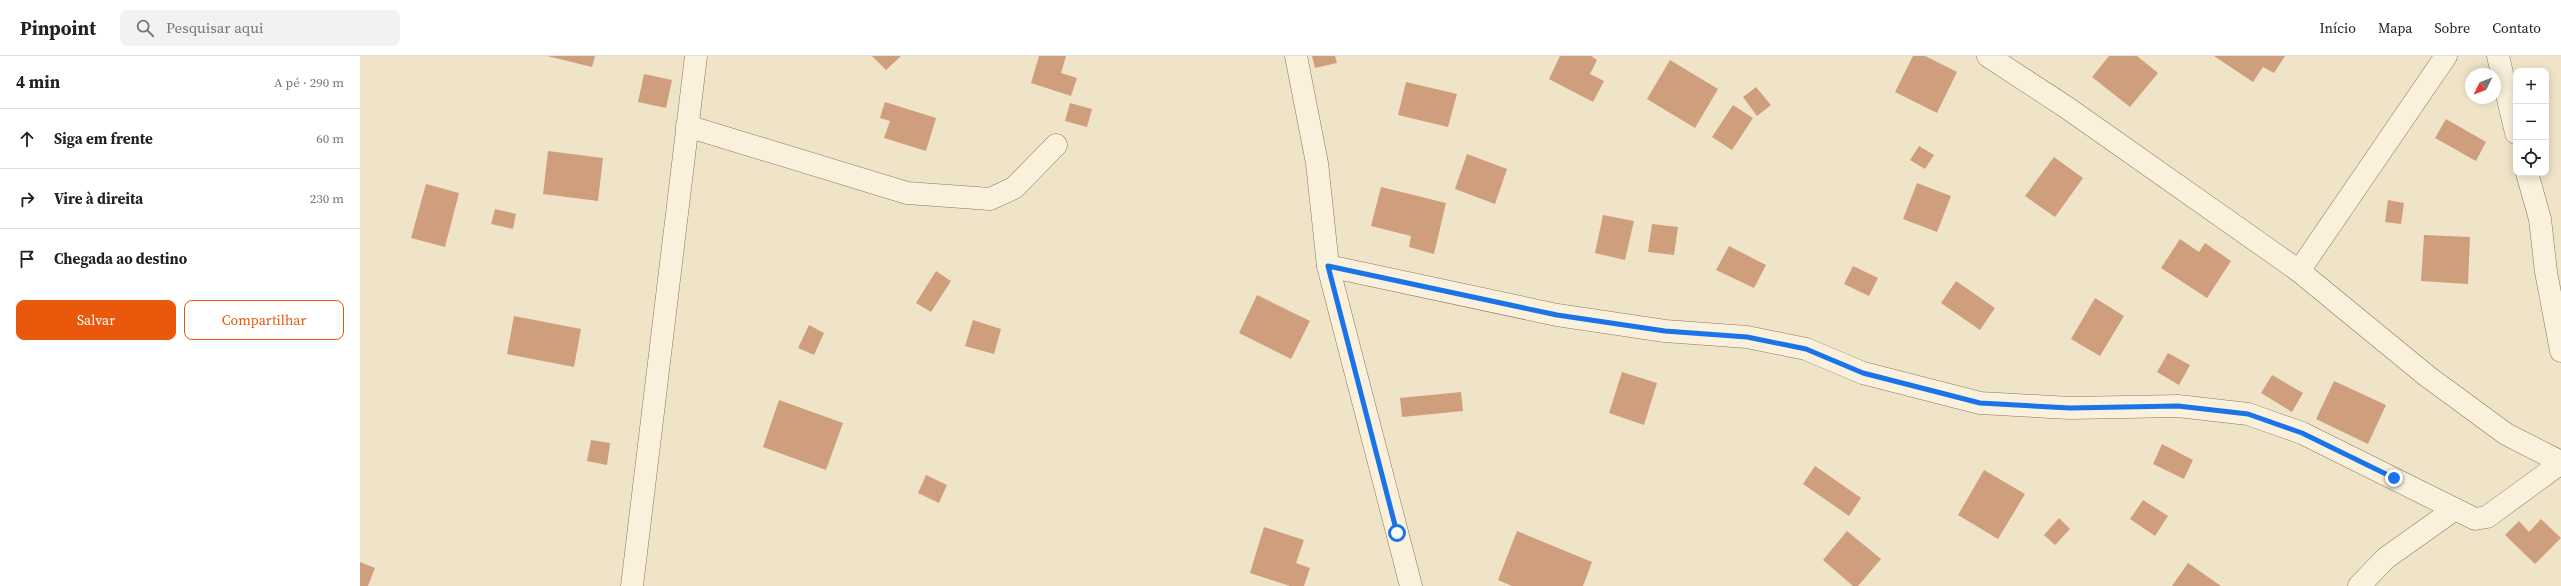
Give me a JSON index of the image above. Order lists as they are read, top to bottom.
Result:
{
  "north": "bottom left",
  "page": {
    "header": "Pinpoint",
    "search": "Pesquisar aqui",
    "nav": [
      "Início",
      "Mapa",
      "Sobre",
      "Contato"
    ],
    "heading": ["4 min", "A pé · 290 m"],
    "map_buttons": ["+", "−"],
    "list": [
      ["Siga em frente", "60 m"],
      ["Vire à direita", "230 m"],
      "Chegada ao destino"
    ],
    "buttons": ["Salvar", "Compartilhar"]
  }
}
